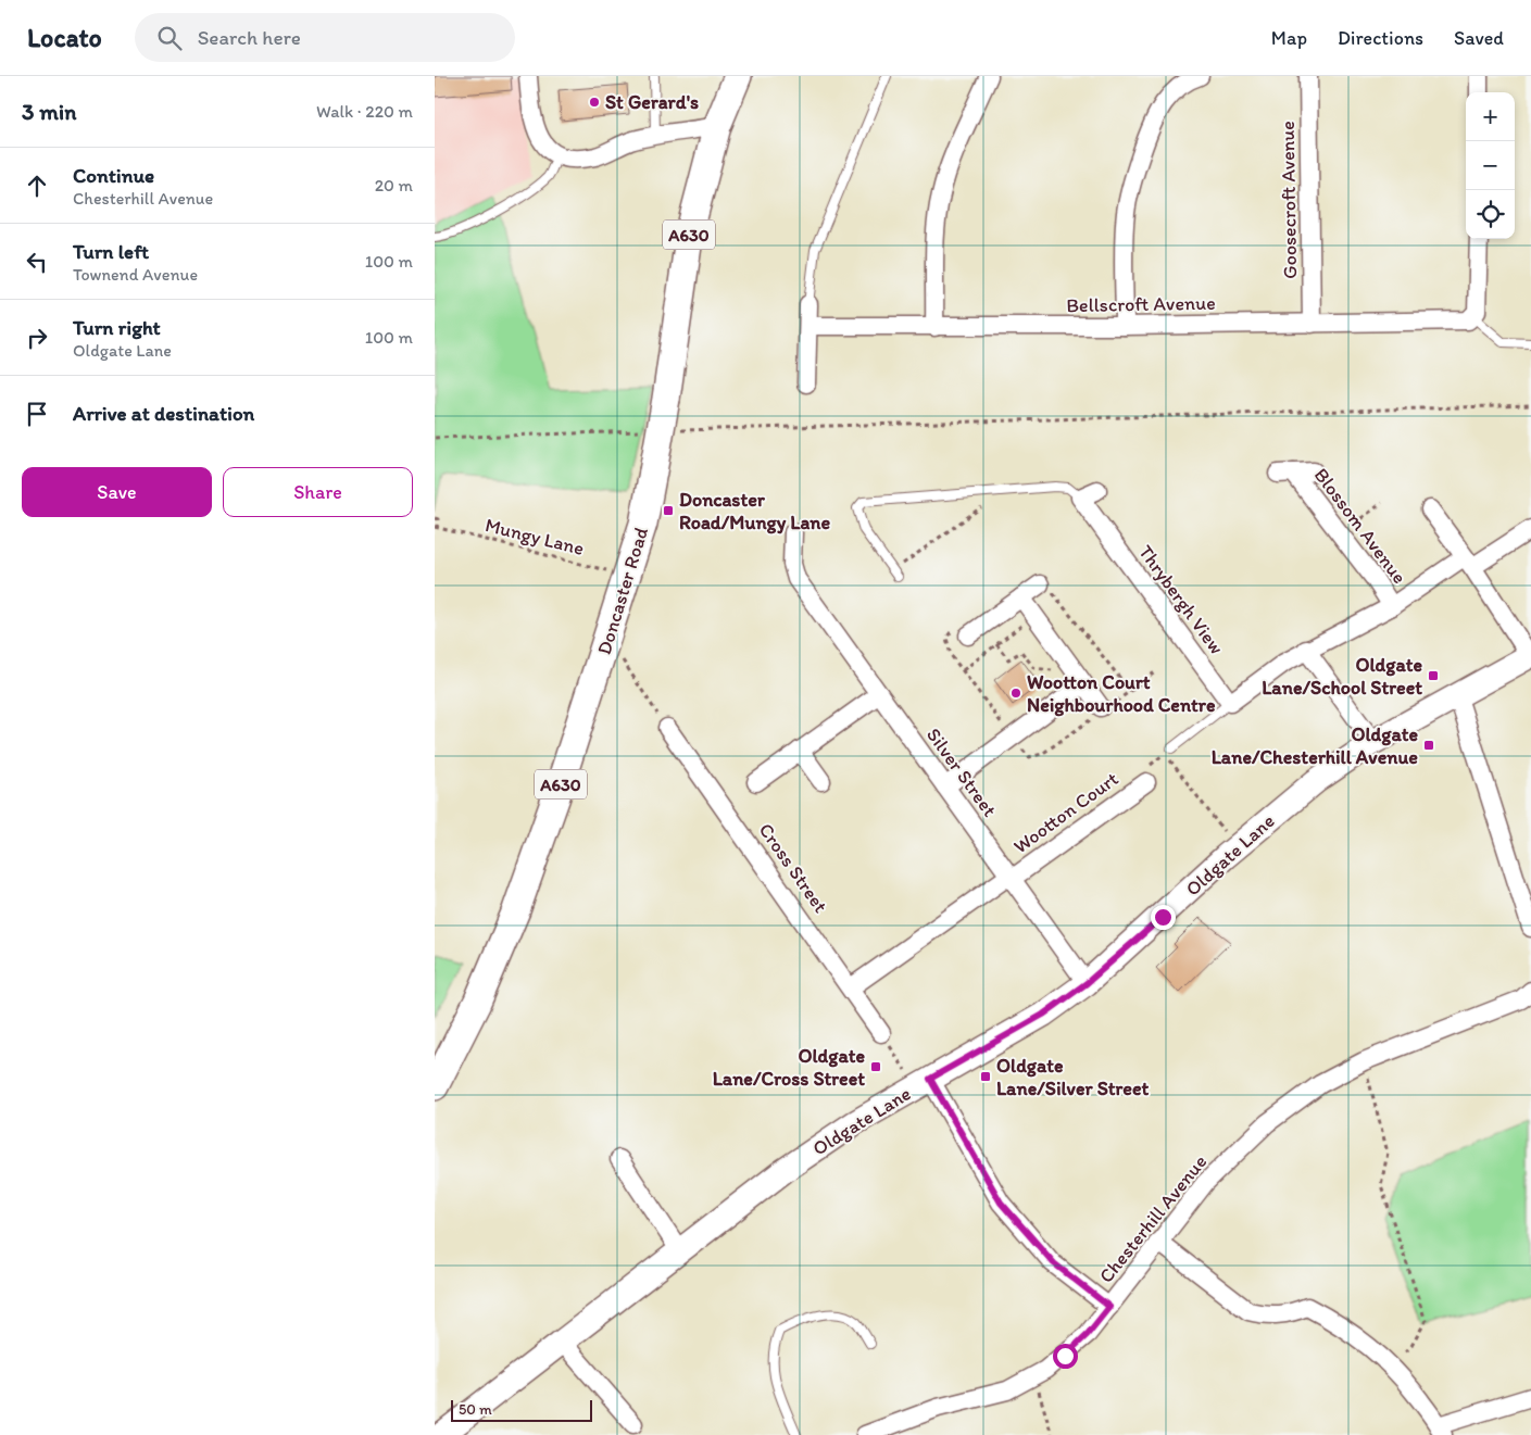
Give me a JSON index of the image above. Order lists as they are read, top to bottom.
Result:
{
  "streets": {
    "main road": ["A630", "Doncaster Road"],
    "street": [
      "Goosecroft Avenue",
      "Bellscroft Avenue",
      "Blossom Avenue",
      "Thrybergh View",
      "Silver Street",
      "Wootton Court",
      "Oldgate Lane",
      "Cross Street",
      "Chesterhill Avenue"
    ],
    "path": ["Mungy Lane"]
  },
  "crossings": [
    ["Goosecroft Avenue", "Bellscroft Avenue"],
    ["Mungy Lane", "Doncaster Road"],
    ["Silver Street", "Wootton Court"],
    ["Silver Street", "Oldgate Lane"]
  ],
  "places": {
    "other": ["St Gerard's", "Wootton Court Neighbourhood Centre"],
    "transit": [
      "Doncaster Road/Mungy Lane",
      "Oldgate Lane/School Street",
      "Oldgate Lane/Chesterhill Avenue",
      "Oldgate Lane/Cross Street",
      "Oldgate Lane/Silver Street"
    ]
  },
  "scale_bar": "50 m",
  "page": {
    "header": "Locato",
    "search": "Search here",
    "nav": ["Map", "Directions", "Saved"],
    "heading": ["3 min", "Walk · 220 m"],
    "map_buttons": ["+", "−"],
    "list": [
      ["Continue", "Chesterhill Avenue", "20 m"],
      ["Turn left", "Townend Avenue", "100 m"],
      ["Turn right", "Oldgate Lane", "100 m"],
      "Arrive at destination"
    ],
    "buttons": ["Save", "Share"],
    "scale": "50 m"
  }
}
